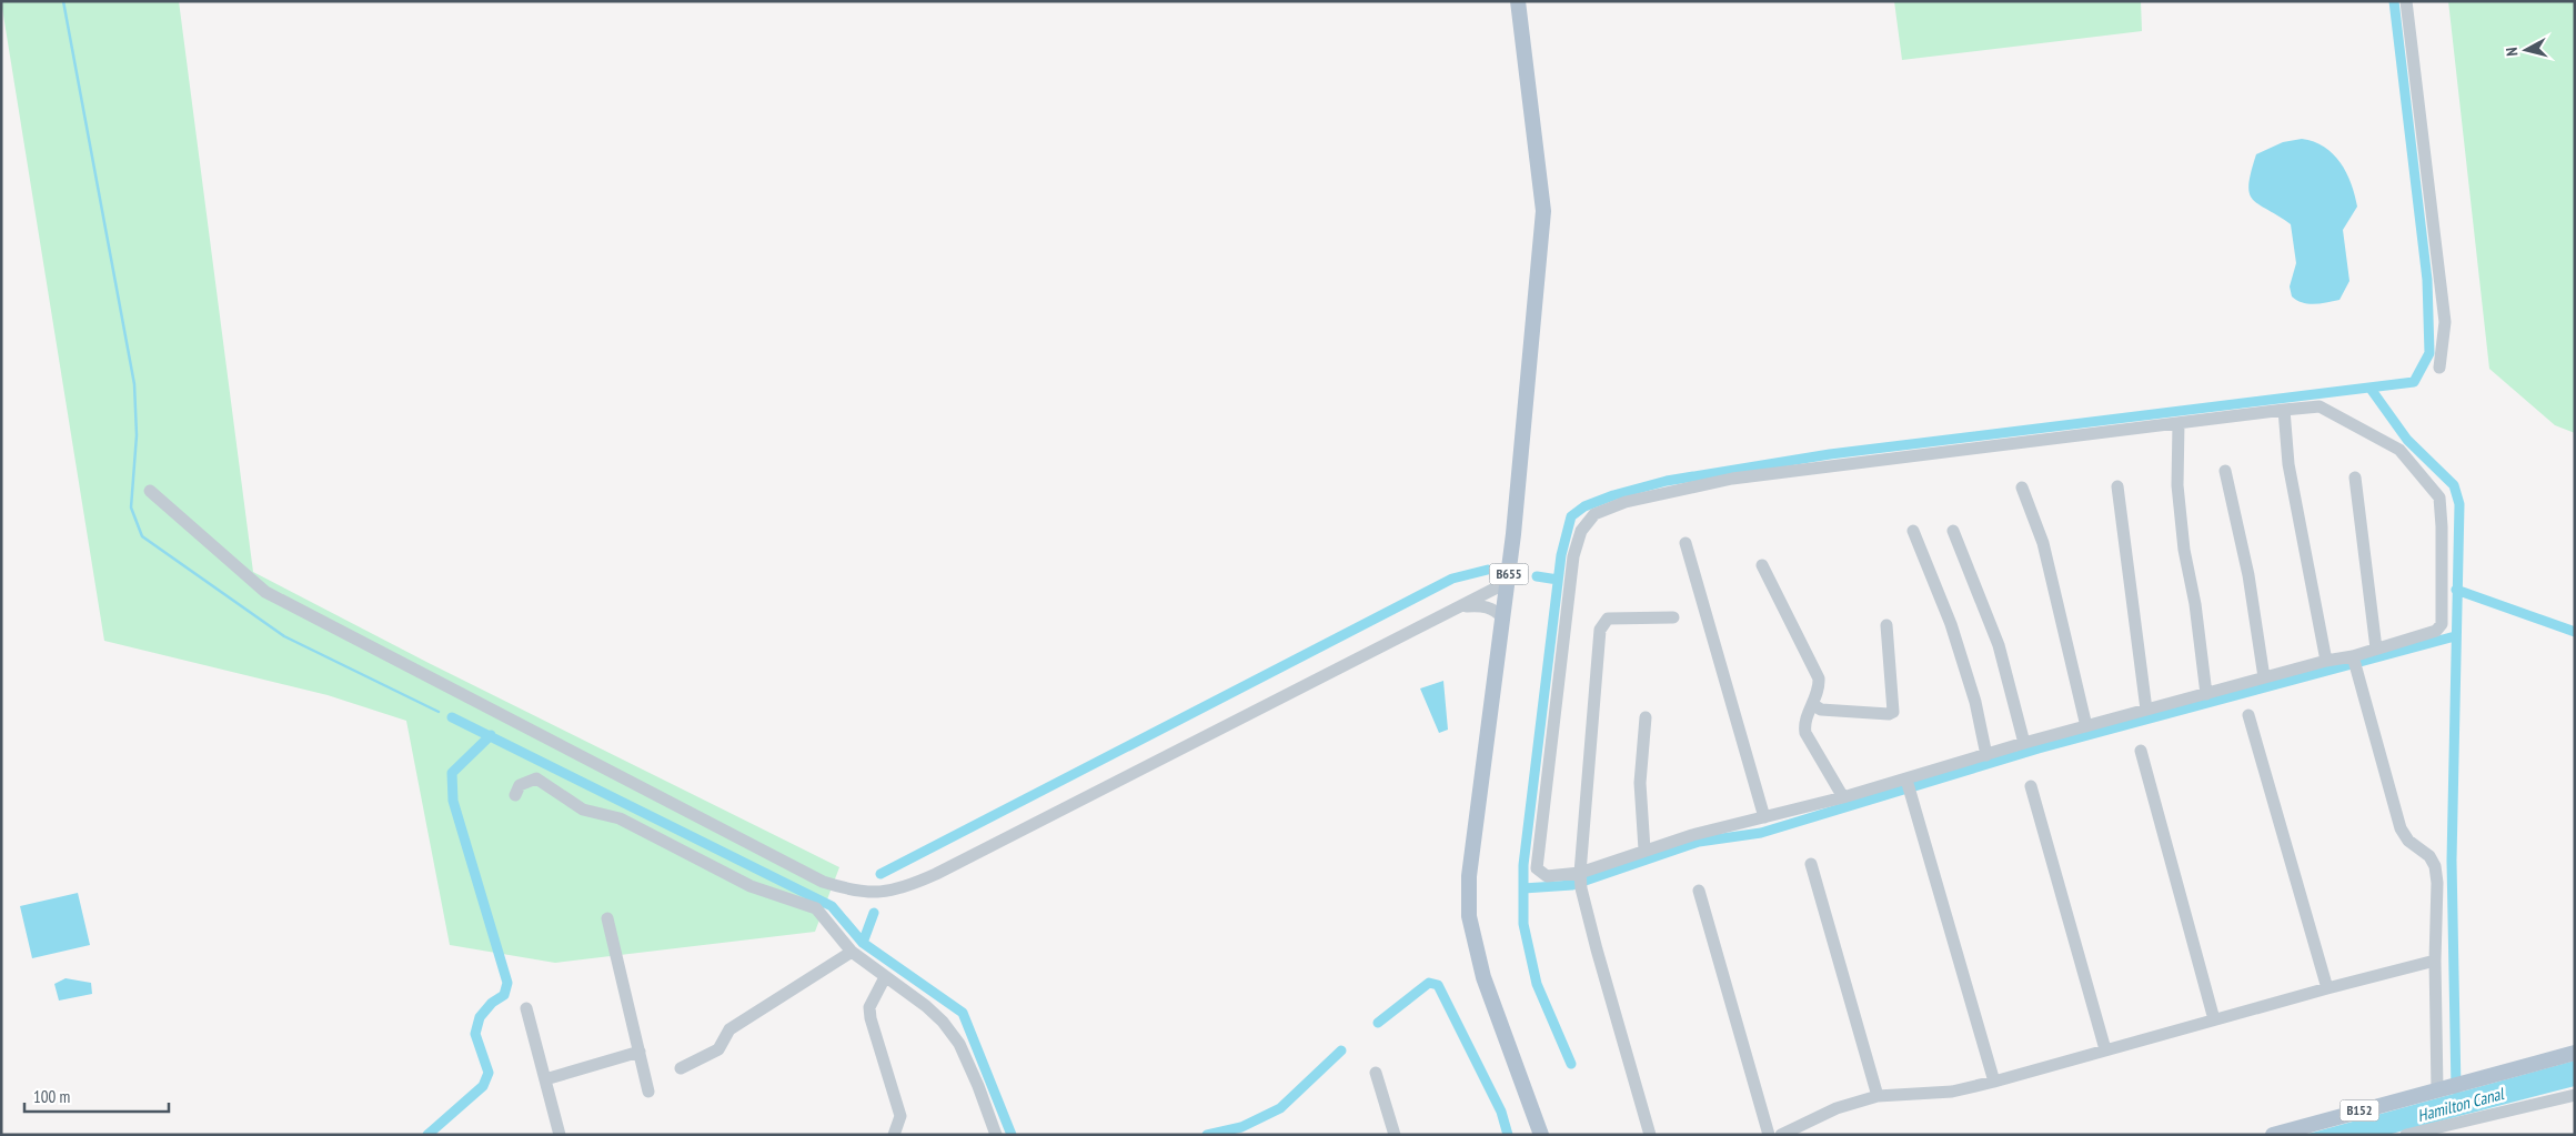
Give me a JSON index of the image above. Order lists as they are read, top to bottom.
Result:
{
  "streets": {
    "main road": ["B655", "B152"]
  },
  "water": ["Hamilton Canal"],
  "scale_bar": "100 m",
  "north": "left"
}
